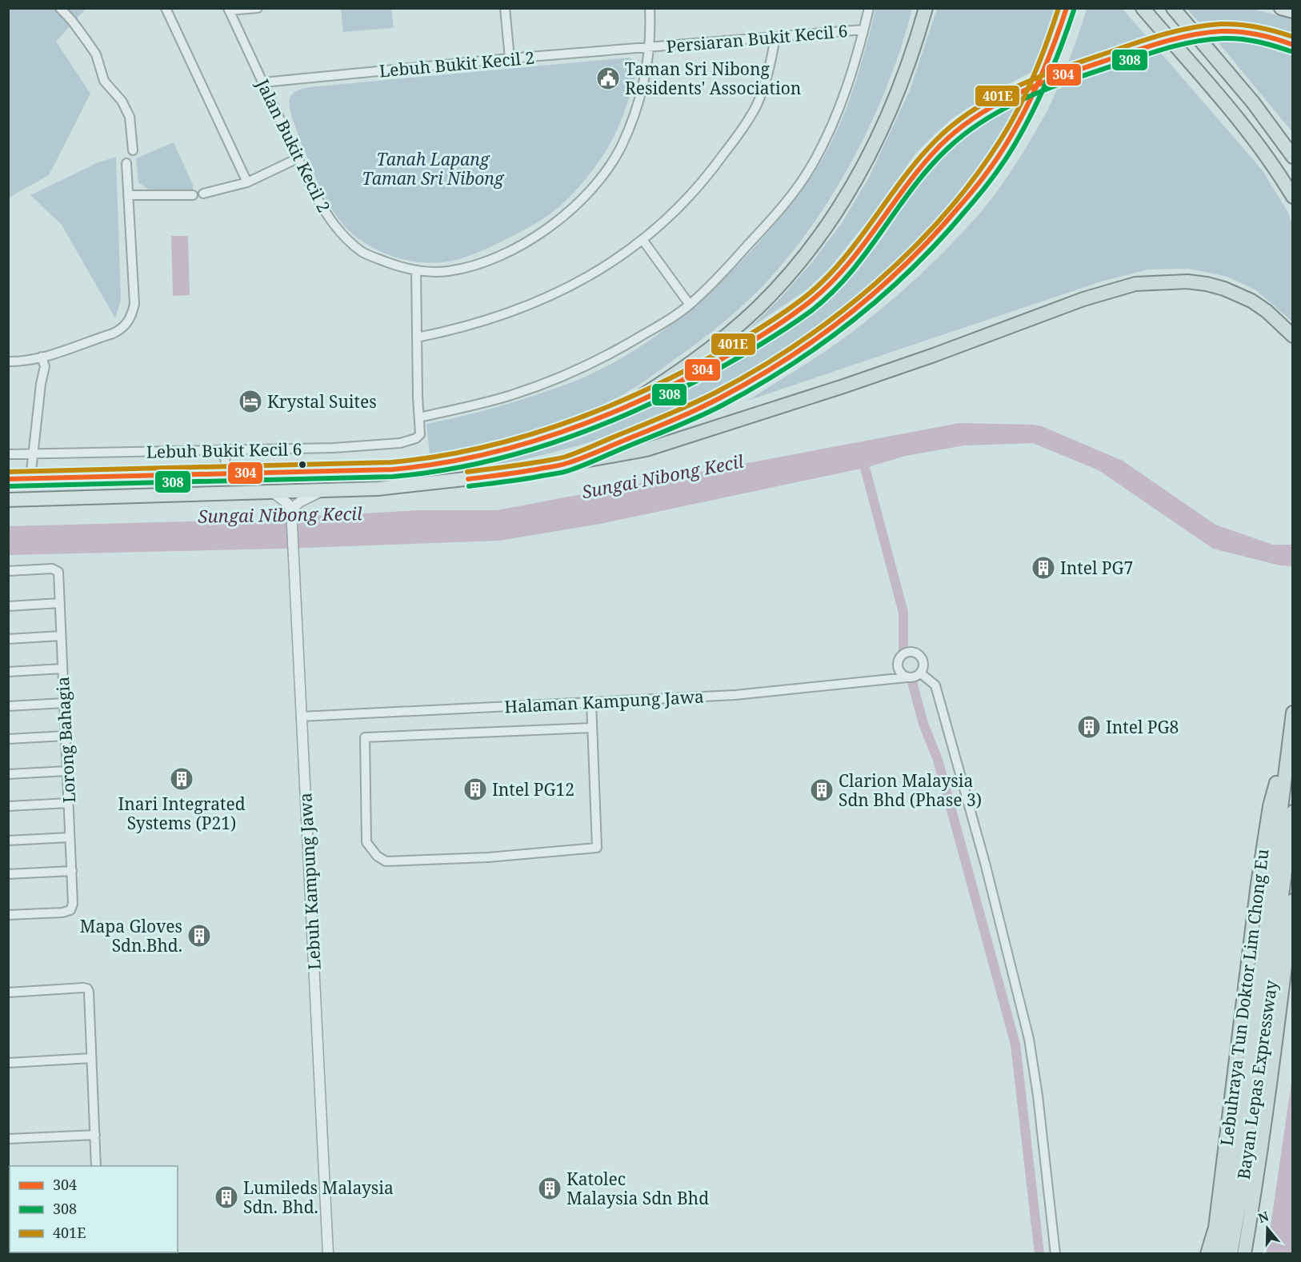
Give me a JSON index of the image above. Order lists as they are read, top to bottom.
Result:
{
  "streets": {
    "highway": ["Lebuhraya Tun Doktor Lim Chong Eu", "Bayan Lepas Expressway"],
    "street": [
      "Persiaran Bukit Kecil 6",
      "Lebuh Bukit Kecil 2",
      "Jalan Bukit Kecil 2",
      "Lebuh Bukit Kecil 6",
      "Halaman Kampung Jawa",
      "Lorong Bahagia",
      "Lebuh Kampung Jawa"
    ]
  },
  "crossings": [
    ["Persiaran Bukit Kecil 6", "Lebuh Bukit Kecil 2"],
    ["Persiaran Bukit Kecil 6", "Jalan Bukit Kecil 2"],
    ["Lebuh Bukit Kecil 2", "Jalan Bukit Kecil 2"],
    ["Halaman Kampung Jawa", "Lebuh Kampung Jawa"],
    ["Lebuhraya Tun Doktor Lim Chong Eu", "Bayan Lepas Expressway"]
  ],
  "water": ["Sungai Nibong Kecil"],
  "parks": ["Tanah Lapang Taman Sri Nibong"],
  "places": {
    "public building": ["Taman Sri Nibong Residents' Association"],
    "hotel": ["Krystal Suites"],
    "building": [
      "Intel PG7",
      "Intel PG8",
      "Inari Integrated Systems (P21)",
      "Intel PG12",
      "Clarion Malaysia Sdn Bhd (Phase 3)",
      "Mapa Gloves Sdn.Bhd.",
      "Katolec Malaysia Sdn Bhd",
      "Lumileds Malaysia Sdn. Bhd."
    ]
  },
  "lines": ["transit line 304", "transit line 401E", "transit line 308"],
  "legend": ["304", "308", "401E"],
  "north": "top"
}
